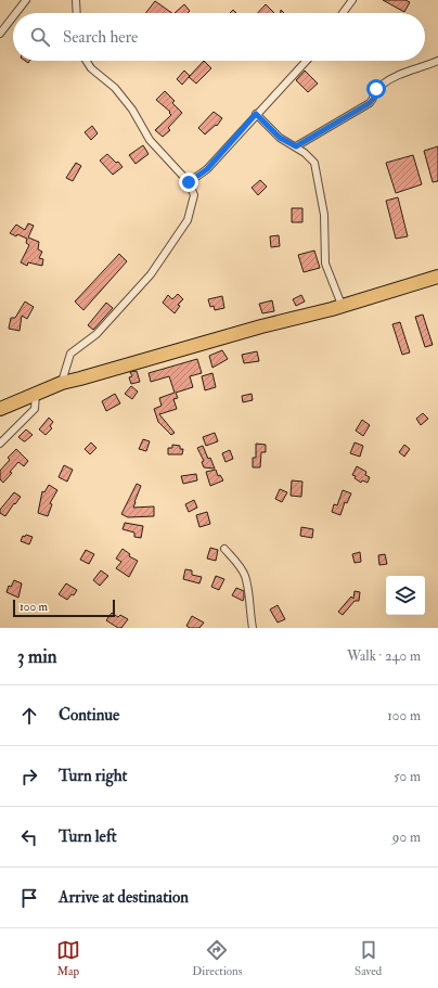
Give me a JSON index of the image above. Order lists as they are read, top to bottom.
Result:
{
  "scale_bar": "100 m",
  "page": {
    "search": "Search here",
    "scale": "100 m",
    "heading": ["3 min", "Walk · 240 m"],
    "list": [
      ["Continue", "100 m"],
      ["Turn right", "50 m"],
      ["Turn left", "90 m"],
      "Arrive at destination"
    ],
    "nav": ["Map", "Directions", "Saved"]
  }
}
